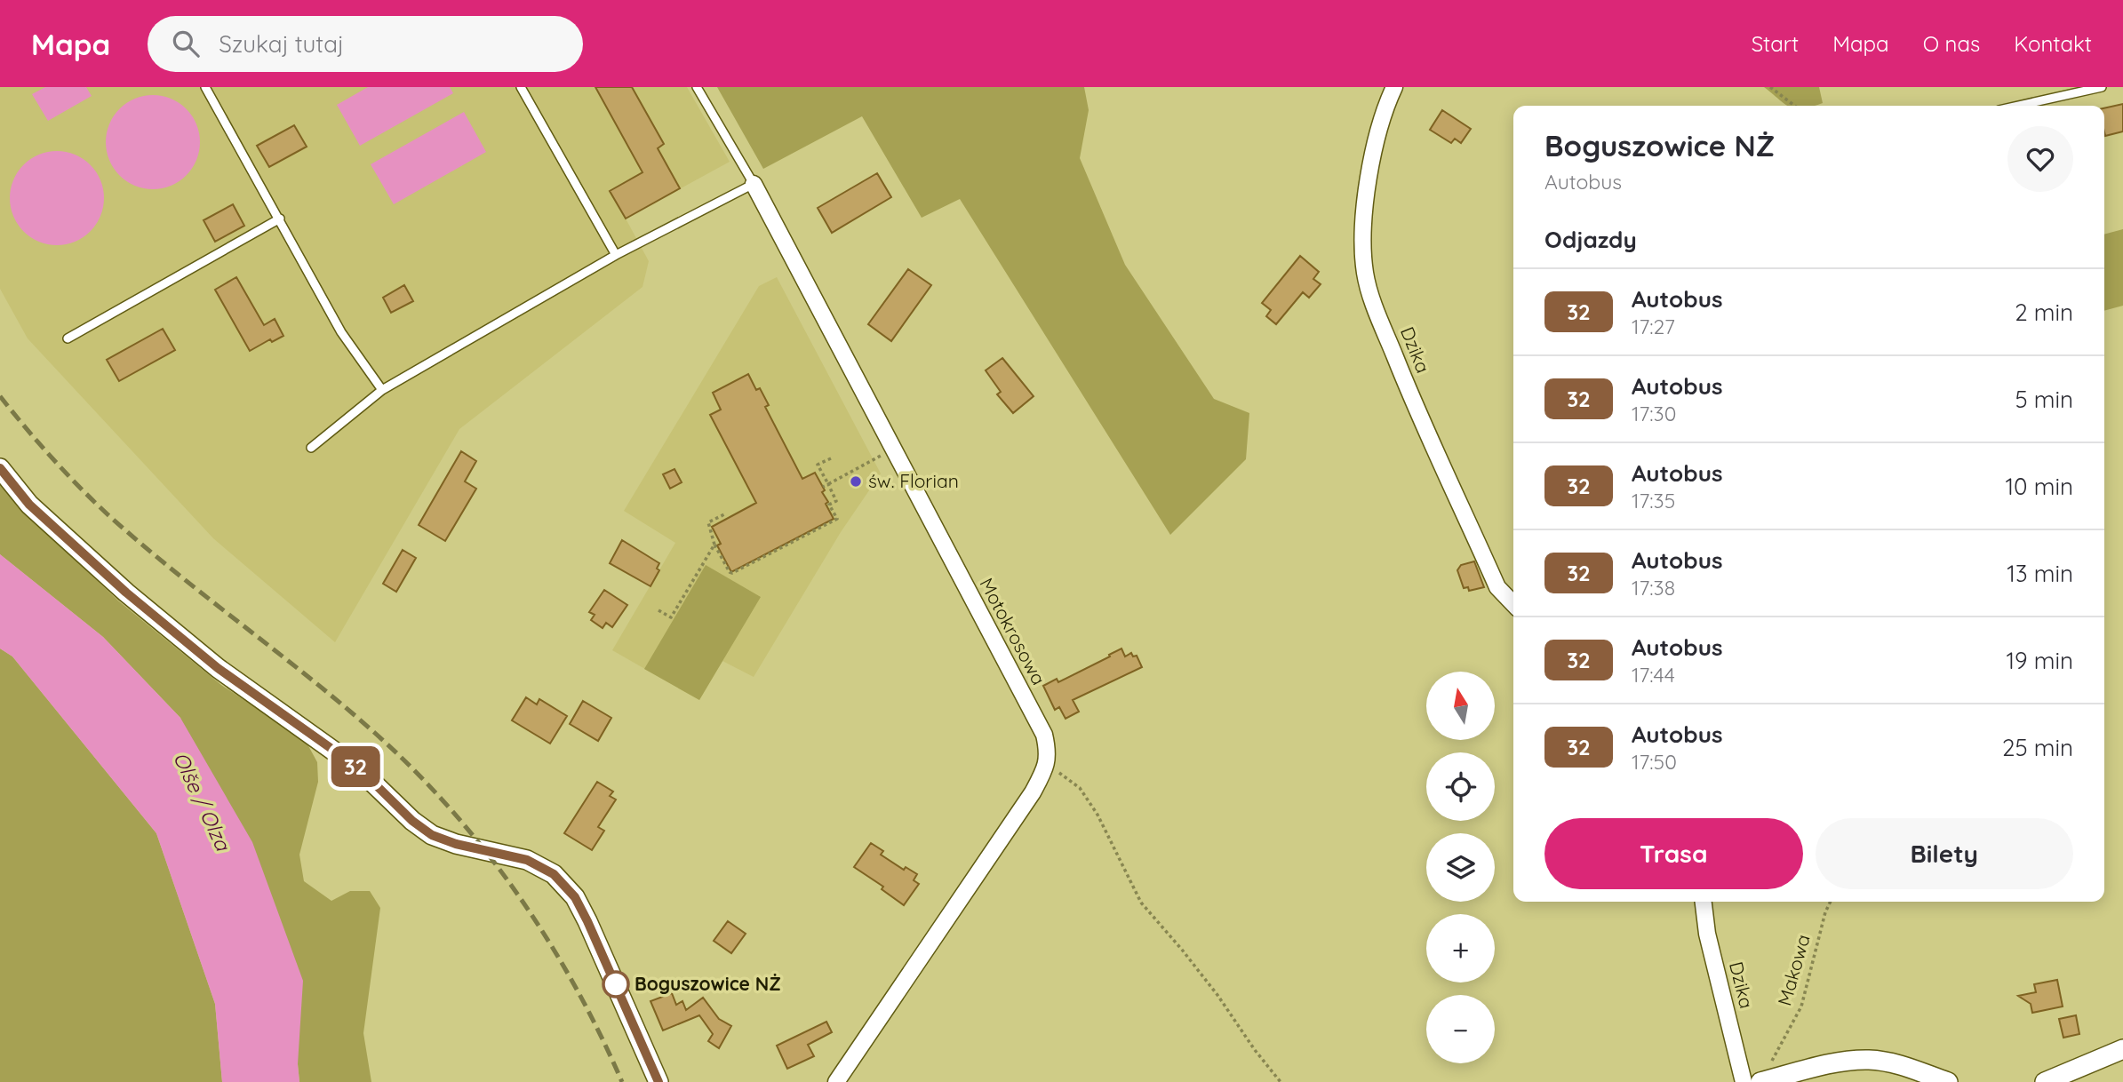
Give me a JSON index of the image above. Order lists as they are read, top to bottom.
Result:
{
  "streets": {
    "street": ["Dzika", "Motokrosowa"],
    "path": ["Makowa"]
  },
  "water": ["Olše / Olza"],
  "places": ["św. Florian", "Boguszowice NŻ"],
  "lines": ["bus line 32"],
  "north": "top",
  "page": {
    "header": "Mapa",
    "search": "Szukaj tutaj",
    "nav": [
      "Start",
      "Mapa",
      "O nas",
      "Kontakt"
    ],
    "on_map": "32",
    "heading": [
      ["Boguszowice NŻ", "Autobus"],
      "Odjazdy"
    ],
    "list": [
      {
        "mark": "32",
        "name": "Autobus",
        "note": "17:27",
        "value": "2 min"
      },
      {
        "mark": "32",
        "name": "Autobus",
        "note": "17:30",
        "value": "5 min"
      },
      {
        "mark": "32",
        "name": "Autobus",
        "note": "17:35",
        "value": "10 min"
      },
      {
        "mark": "32",
        "name": "Autobus",
        "note": "17:38",
        "value": "13 min"
      },
      {
        "mark": "32",
        "name": "Autobus",
        "note": "17:44",
        "value": "19 min"
      },
      {
        "mark": "32",
        "name": "Autobus",
        "note": "17:50",
        "value": "25 min"
      }
    ],
    "map_buttons": ["+", "−"],
    "buttons": ["Trasa", "Bilety"]
  }
}
